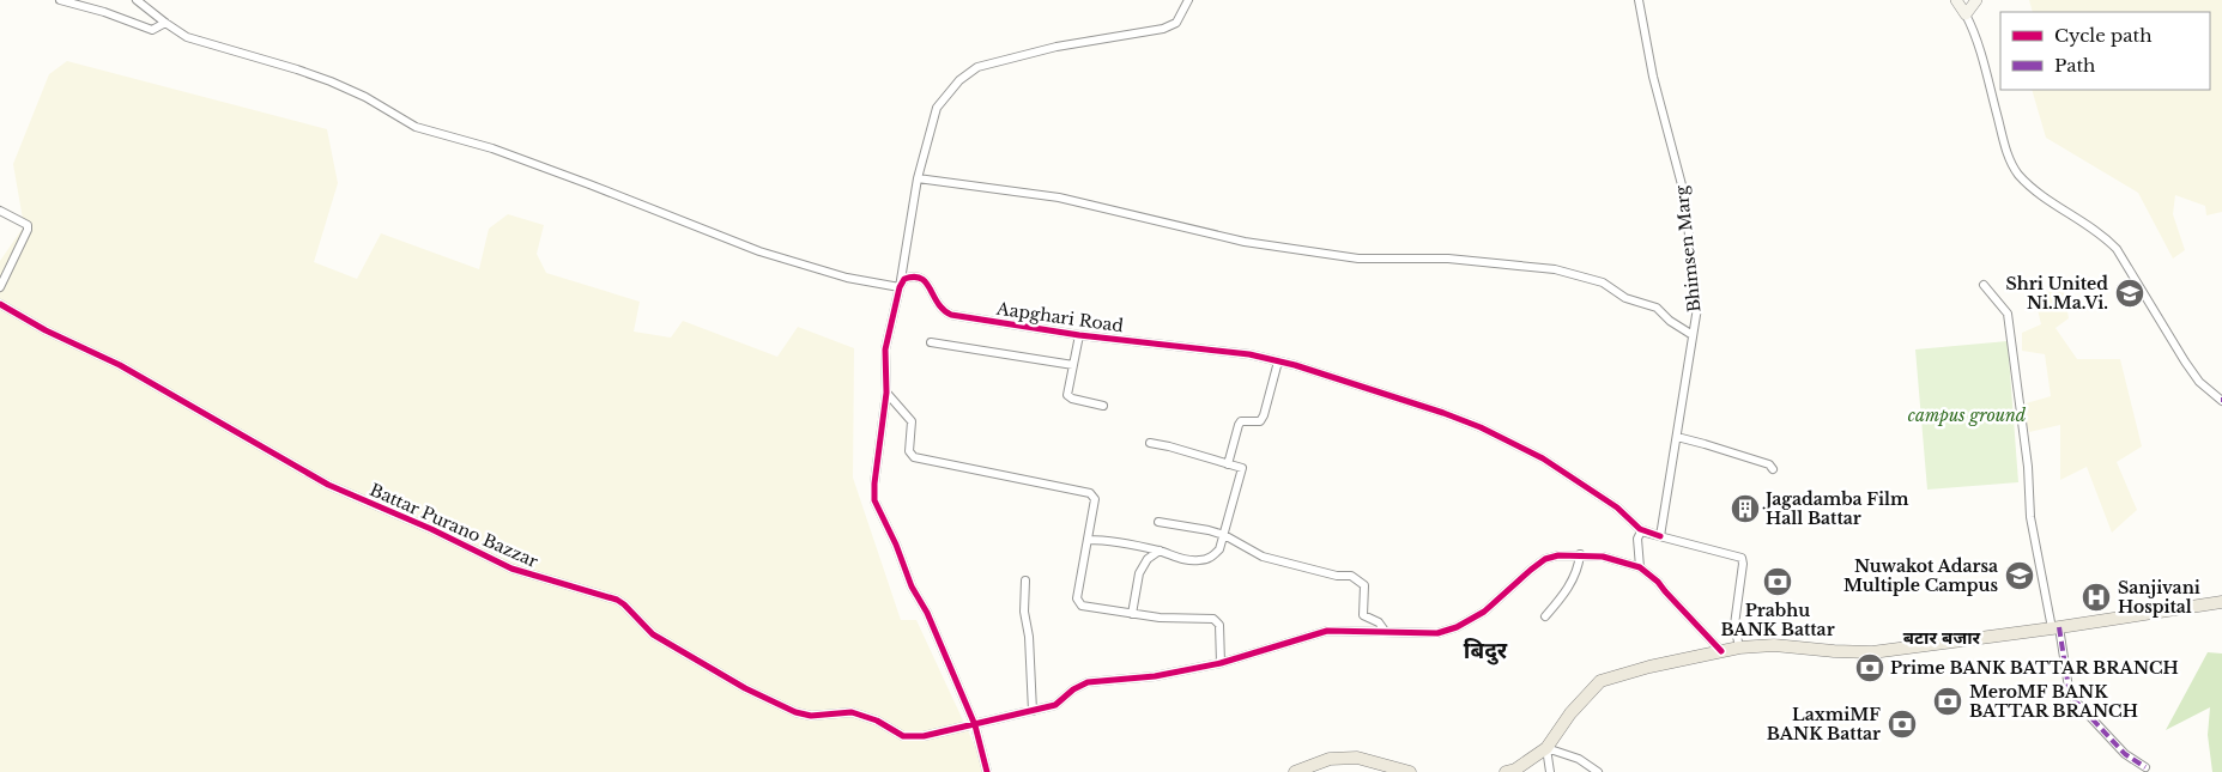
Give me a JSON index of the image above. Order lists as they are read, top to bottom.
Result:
{
  "streets": {
    "street": ["Bhimsen Marg", "Aapghari Road", "Battar Purano Bazzar"]
  },
  "crossings": [
    ["Bhimsen Marg", "Aapghari Road"]
  ],
  "districts": ["बटार बजार", "बिदुर"],
  "parks": ["campus ground"],
  "places": {
    "school or university": ["Shri United Ni.Ma.Vi.", "Nuwakot Adarsa Multiple Campus"],
    "building": ["Jagadamba Film Hall Battar"],
    "bank": [
      "Prabhu BANK Battar",
      "Prime BANK BATTAR BRANCH",
      "MeroMF BANK BATTAR BRANCH",
      "LaxmiMF BANK Battar"
    ],
    "hospital": ["Sanjivani Hospital"]
  },
  "legend": ["Cycle path", "Path"]
}
